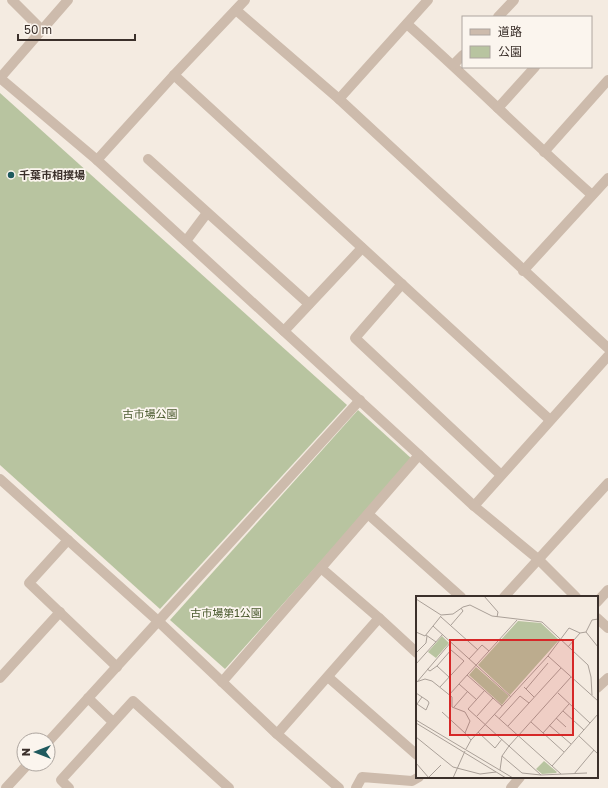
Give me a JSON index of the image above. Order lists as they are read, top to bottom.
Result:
{
  "parks": ["古市場公園", "古市場第1公園"],
  "places": ["千葉市相撲場"],
  "legend": ["道路", "公園"],
  "scale_bar": "50 m",
  "north": "left"
}
